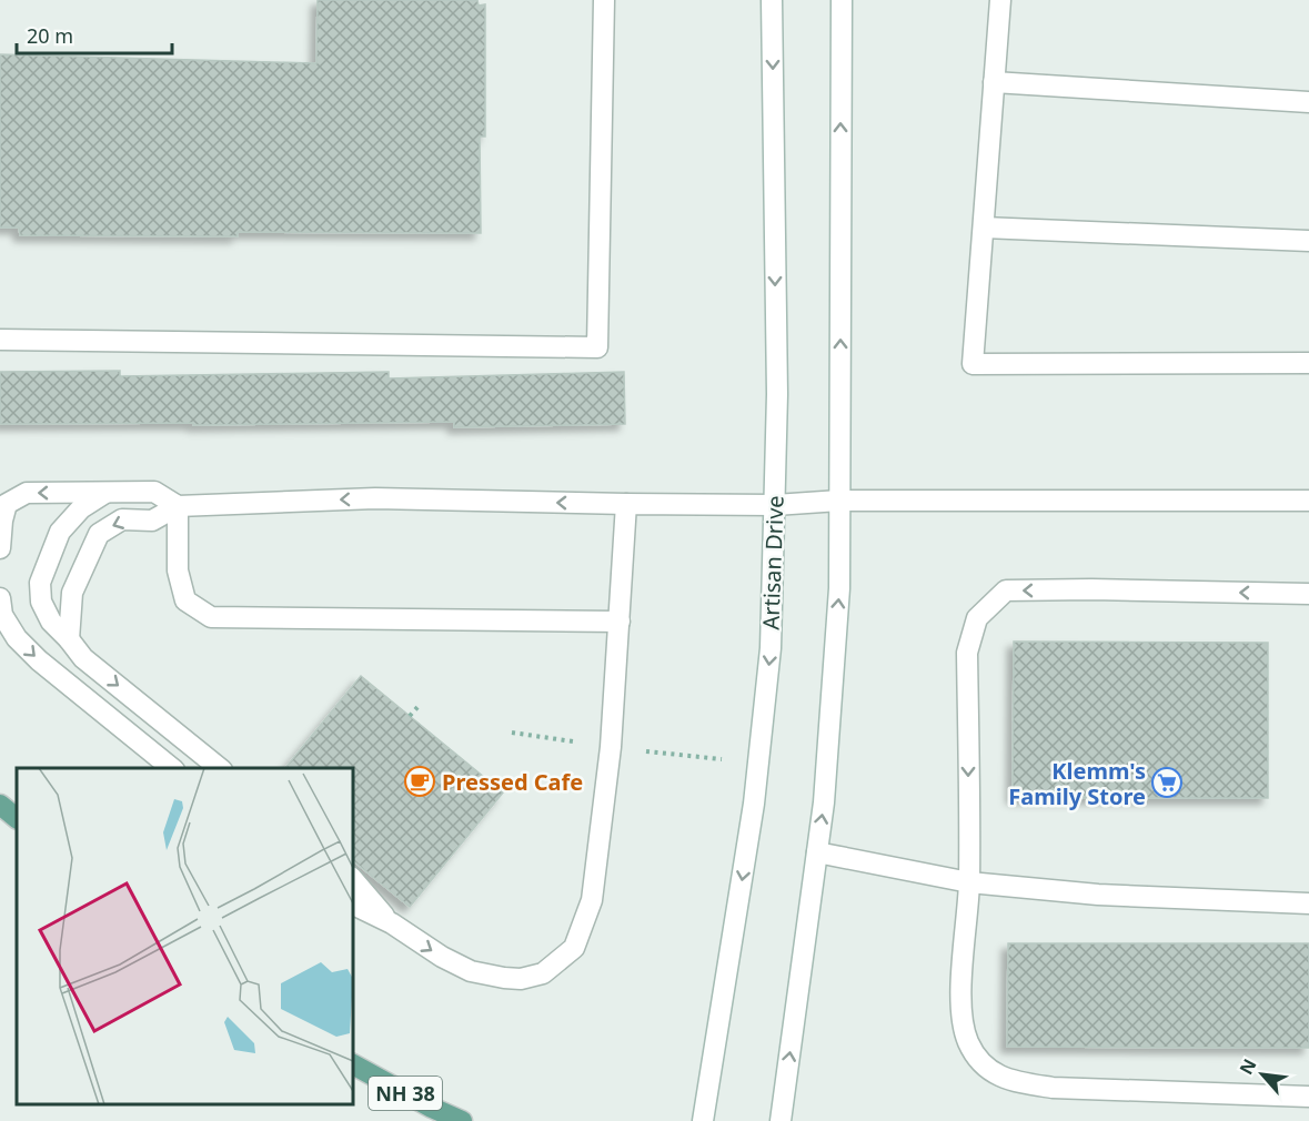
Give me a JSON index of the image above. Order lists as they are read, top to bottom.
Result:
{
  "streets": {
    "main road": ["Artisan Drive", "NH 38"]
  },
  "places": {
    "cafe": ["Pressed Cafe"],
    "supermarket": ["Klemm's Family Store"]
  },
  "scale_bar": "20 m",
  "north": "top left"
}
